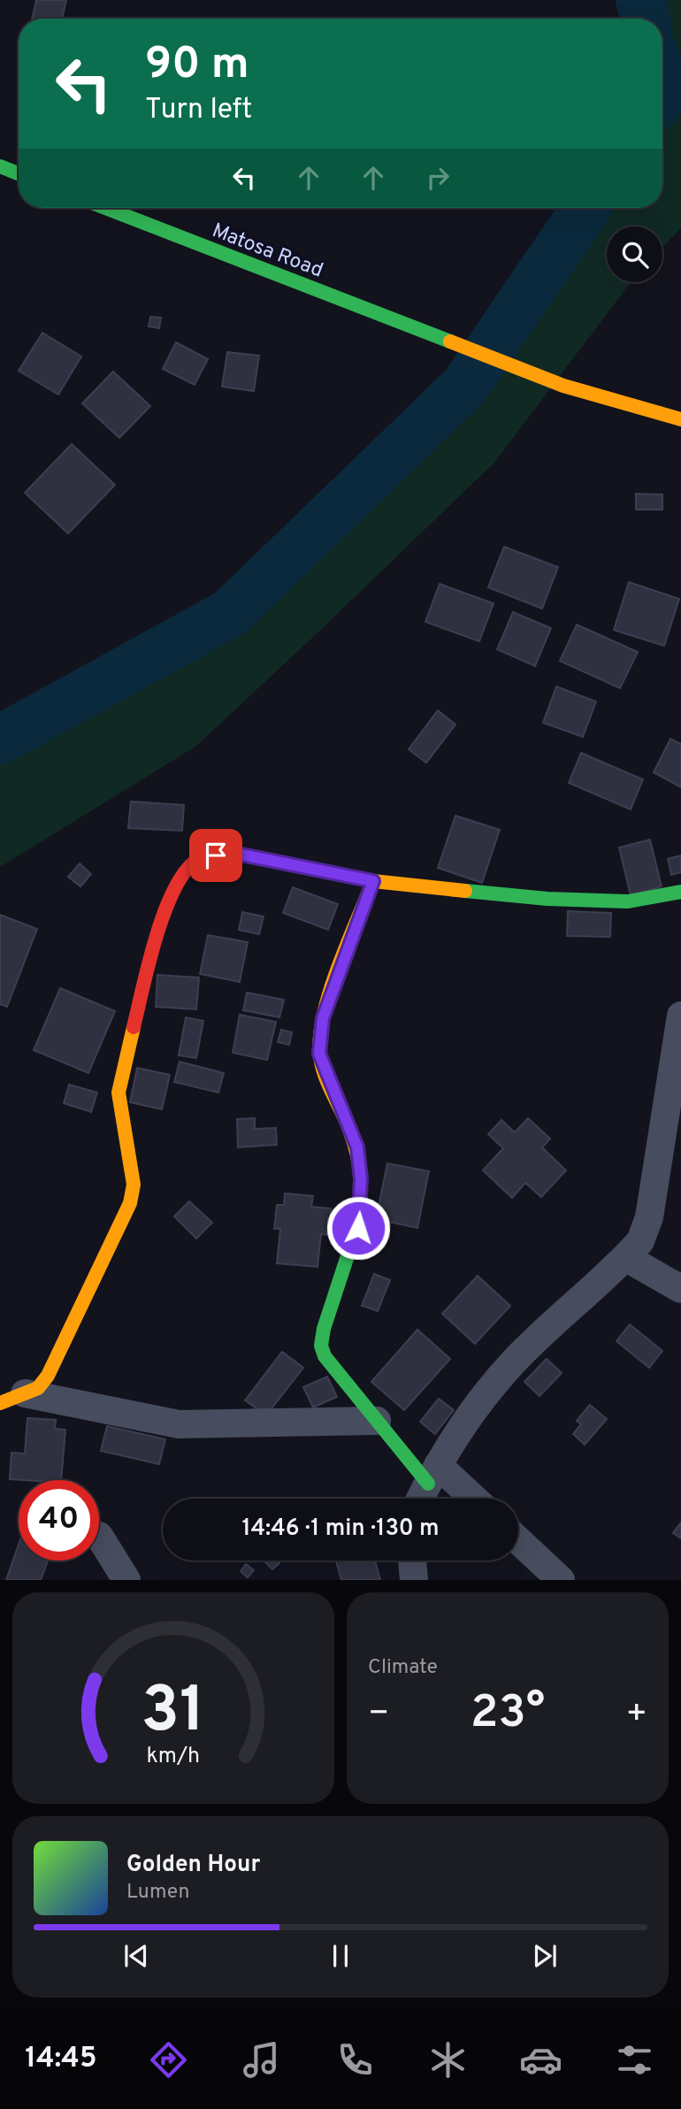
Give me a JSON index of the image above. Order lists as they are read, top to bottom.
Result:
{
  "streets": {
    "street": ["Matosa Road"]
  },
  "page": {
    "turn": ["90 m", "Turn left"],
    "limit": "40",
    "trip": "14:46 · 1 min · 130 m",
    "tile": "Climate",
    "heat": ["−", "23°", "+"],
    "song": ["Golden Hour", "Lumen"],
    "tabs": "14:45",
    "gauge": ["31", "km/h"]
  }
}
